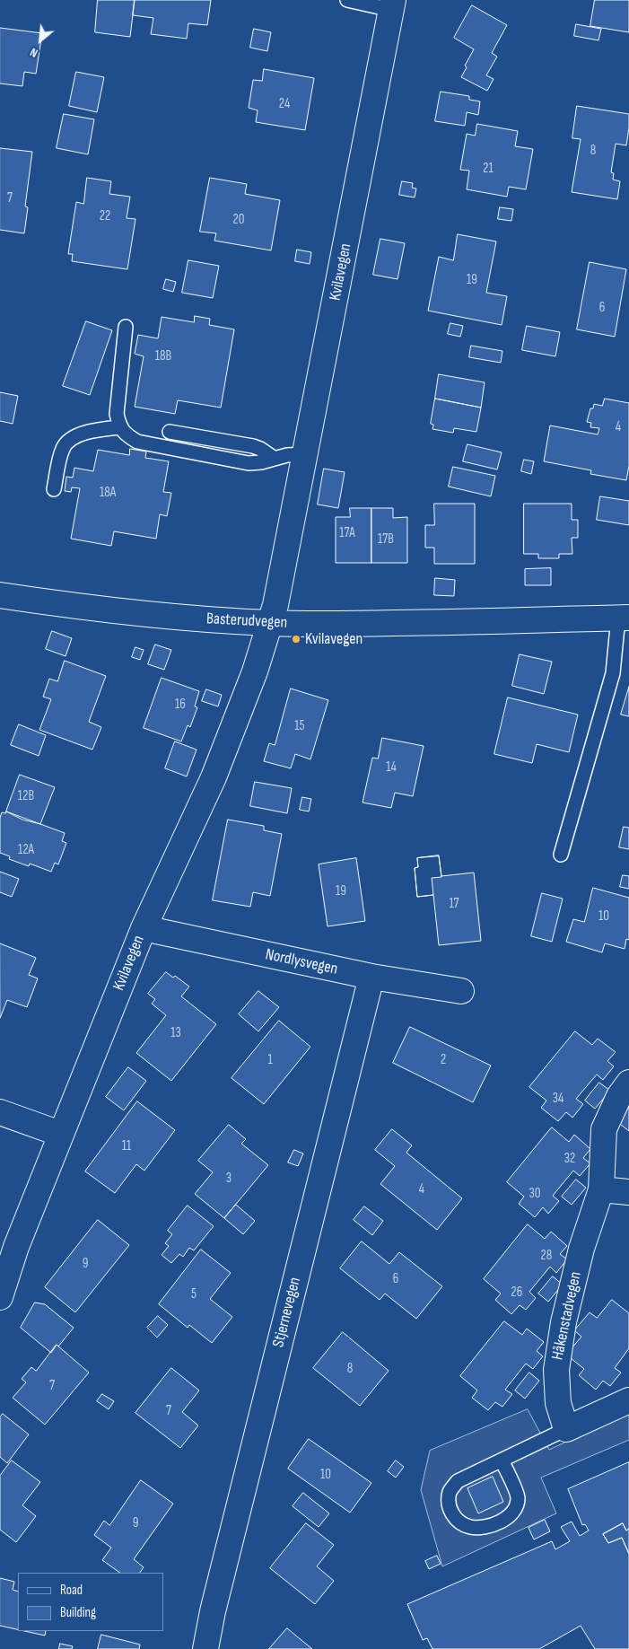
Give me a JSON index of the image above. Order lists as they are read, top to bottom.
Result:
{
  "streets": {
    "street": [
      "Kvilavegen",
      "Basterudvegen",
      "Nordlysvegen",
      "Stjernevegen",
      "Håkenstadvegen"
    ]
  },
  "crossings": [
    ["Kvilavegen", "Basterudvegen"],
    ["Kvilavegen", "Nordlysvegen"],
    ["Nordlysvegen", "Stjernevegen"]
  ],
  "places": ["Kvilavegen"],
  "house_numbers": [
    "24",
    "8",
    "21",
    "7",
    "22",
    "20",
    "19",
    "6",
    "18B",
    "4",
    "18A",
    "17A",
    "17B",
    "16",
    "15",
    "14",
    "12B",
    "12A",
    "19",
    "17",
    "10",
    "13",
    "1",
    "2",
    "34",
    "11",
    "32",
    "3",
    "4",
    "30",
    "28",
    "9",
    "6",
    "26",
    "5",
    "8",
    "7",
    "7",
    "10",
    "9"
  ],
  "legend": ["Road", "Building"],
  "north": "bottom left"
}
